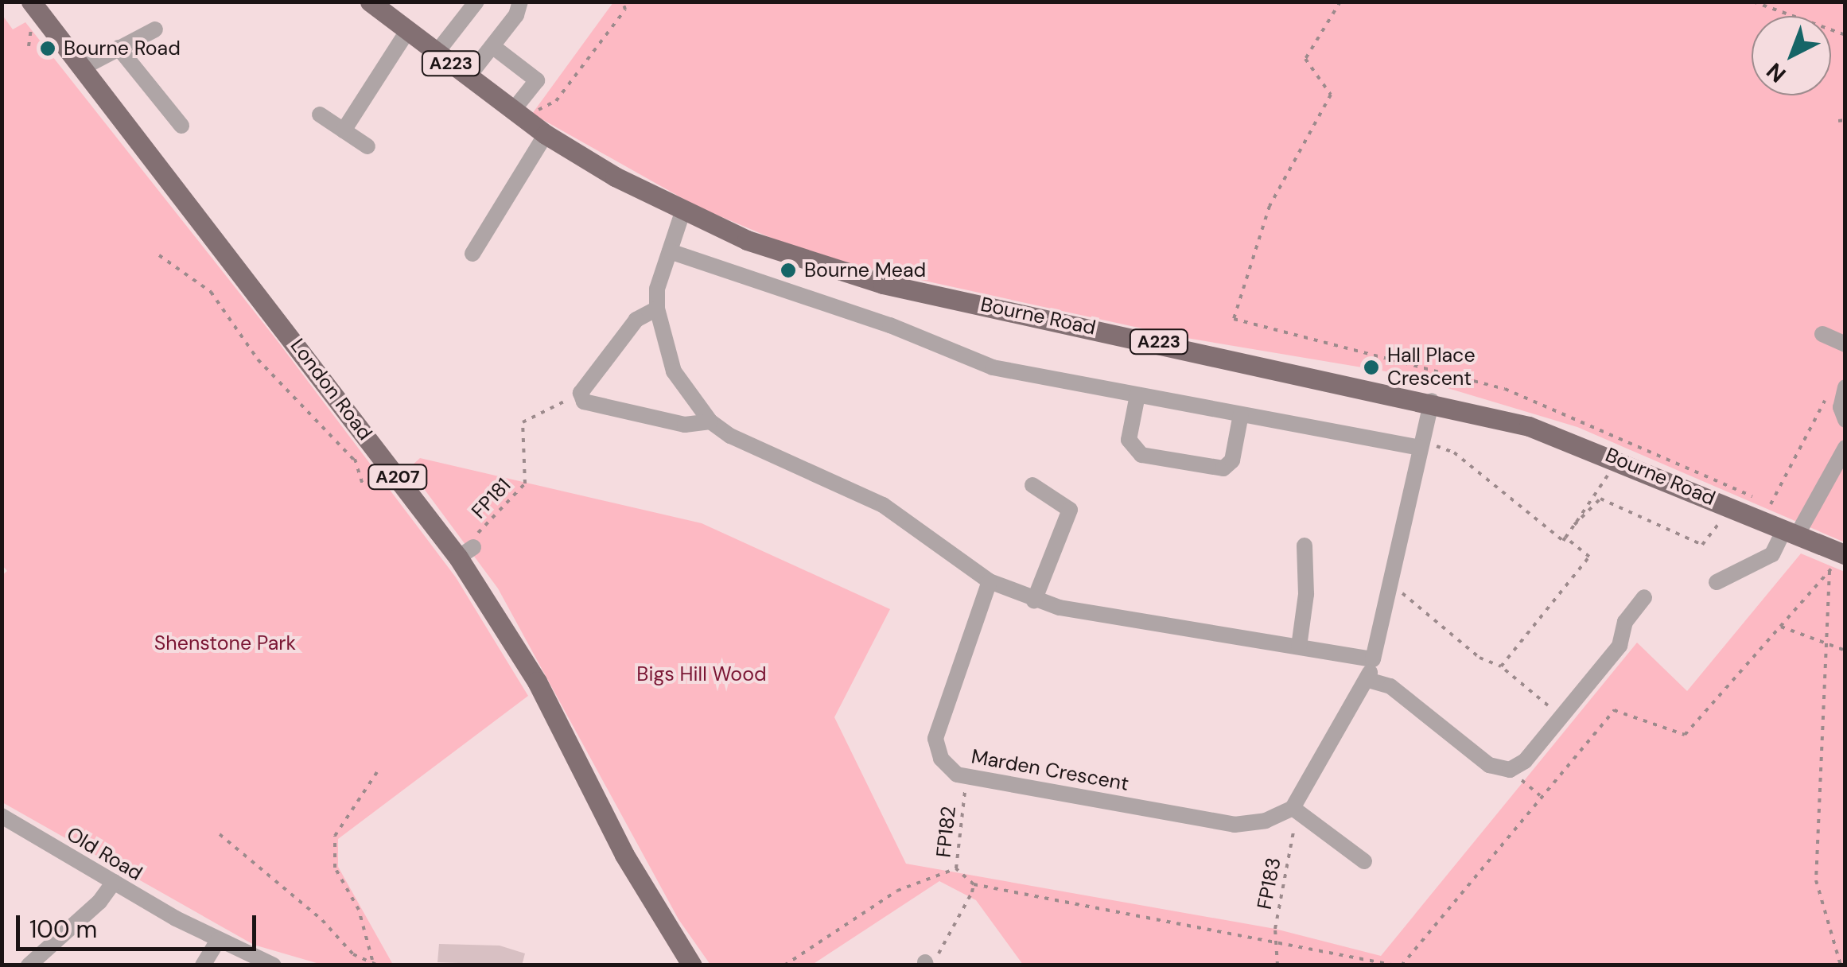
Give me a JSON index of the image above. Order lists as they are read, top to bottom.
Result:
{
  "streets": {
    "main road": [
      "A223",
      "Bourne Road",
      "London Road",
      "A207"
    ],
    "street": ["Marden Crescent", "Old Road"],
    "path": ["FP181", "FP182", "FP183"]
  },
  "crossings": [
    ["London Road", "FP181"],
    ["Marden Crescent", "FP182"],
    ["Marden Crescent", "FP183"]
  ],
  "parks": ["Shenstone Park", "Bigs Hill Wood"],
  "places": ["Bourne Road", "Bourne Mead", "Hall Place Crescent"],
  "scale_bar": "100 m",
  "north": "bottom left"
}
